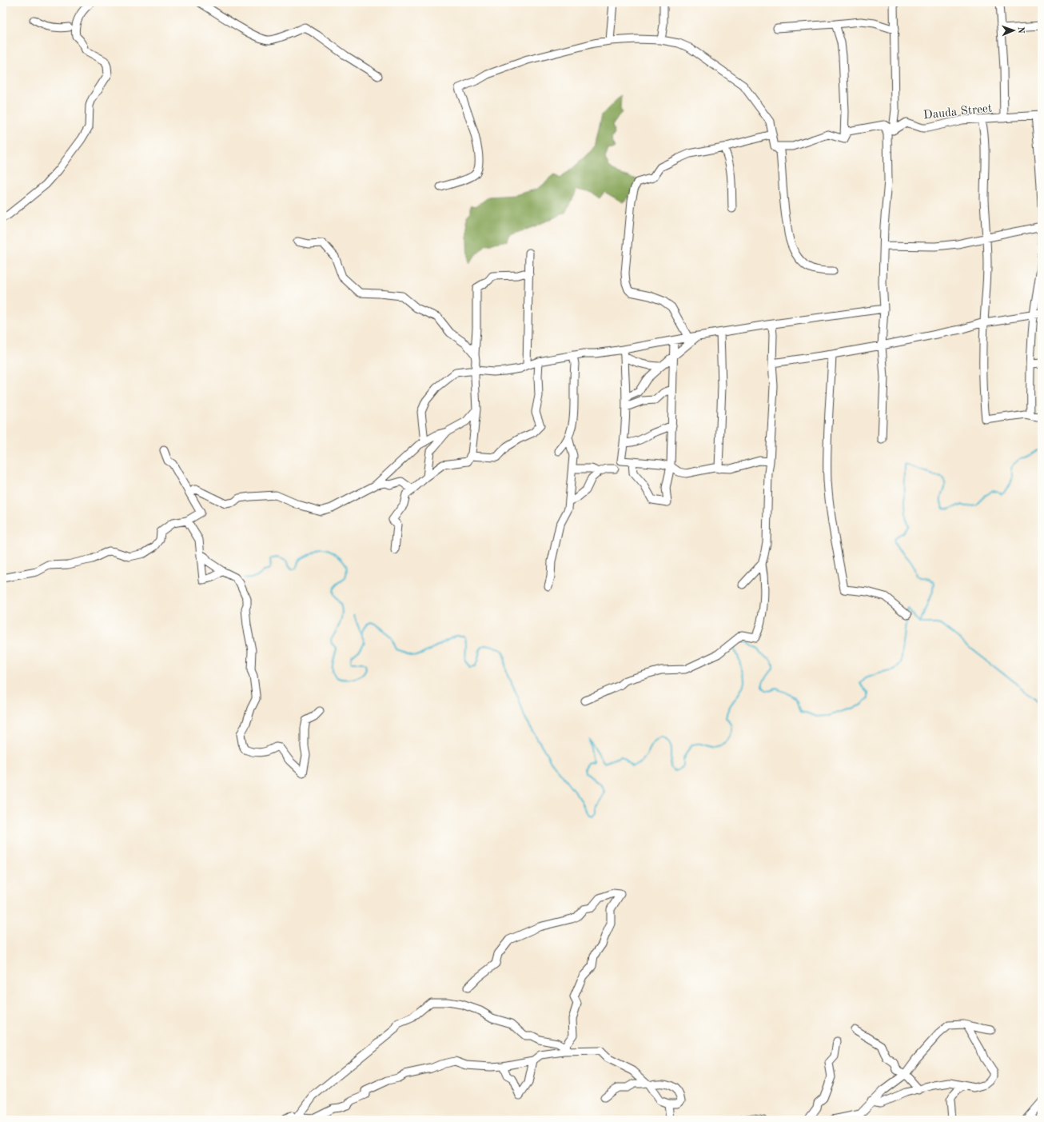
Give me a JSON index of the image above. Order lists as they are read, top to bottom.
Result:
{
  "streets": {
    "street": ["Dauda Street"]
  },
  "north": "right"
}
